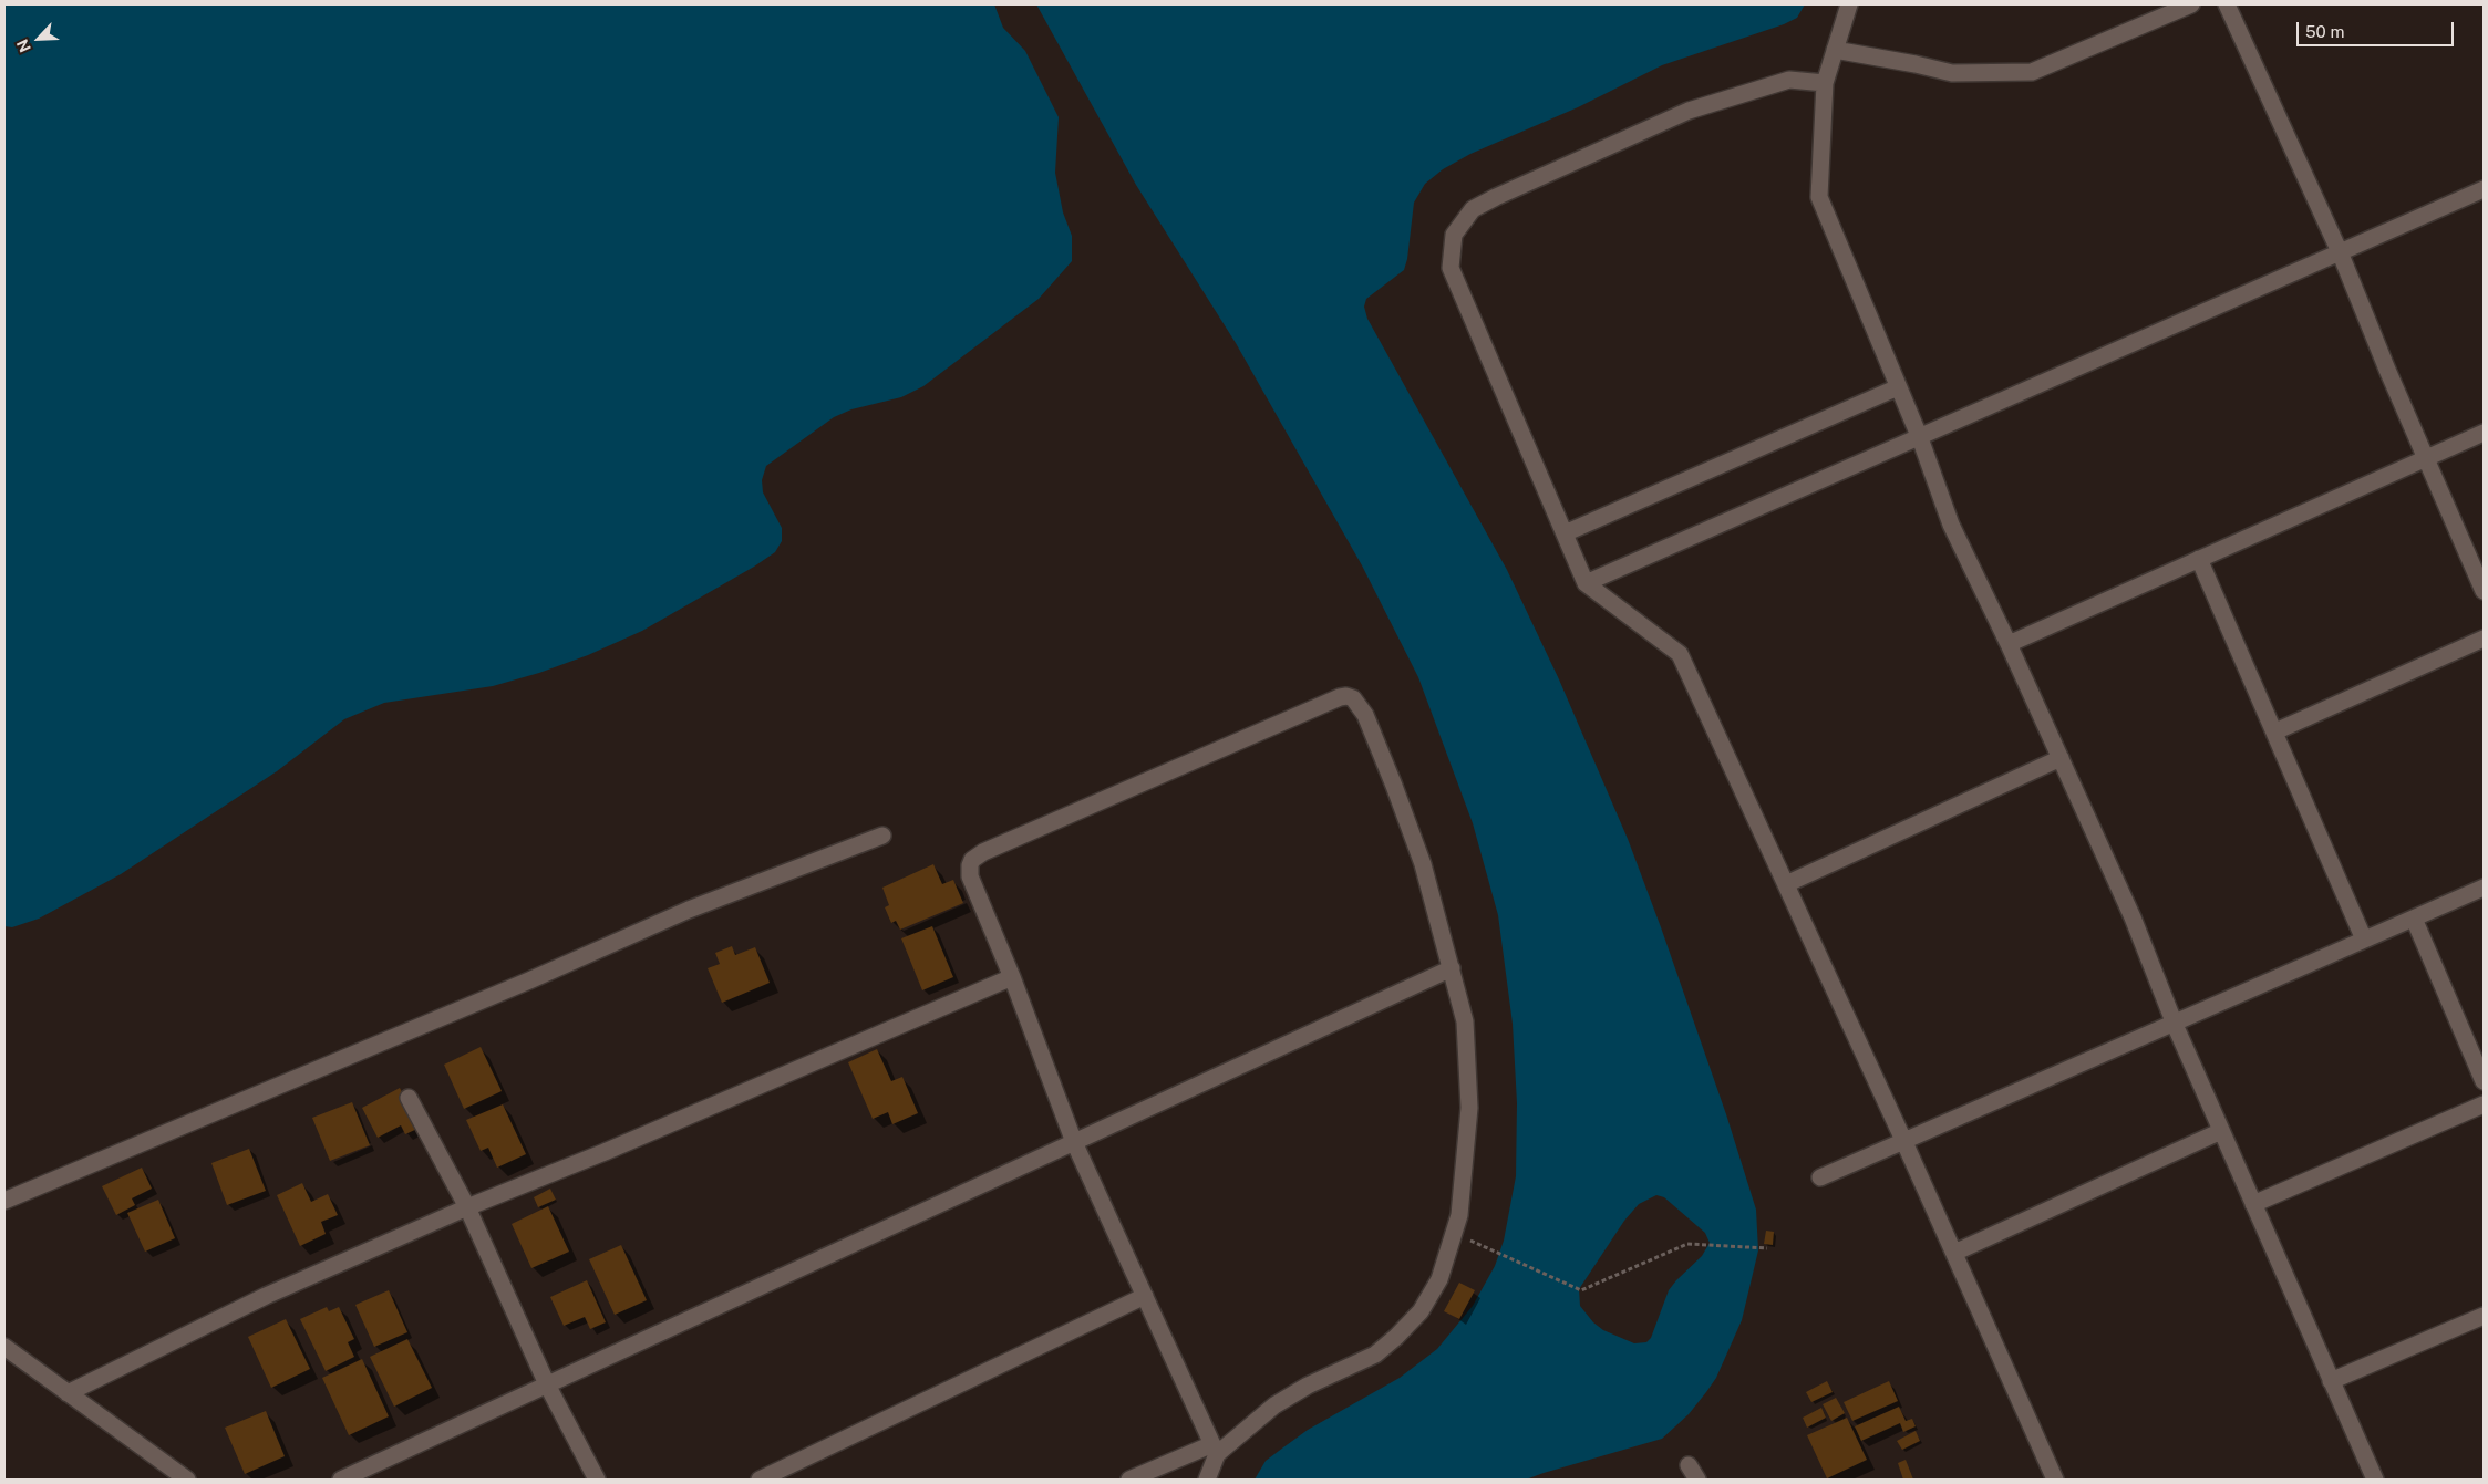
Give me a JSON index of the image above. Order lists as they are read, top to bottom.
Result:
{
  "scale_bar": "50 m",
  "north": "bottom left"
}
